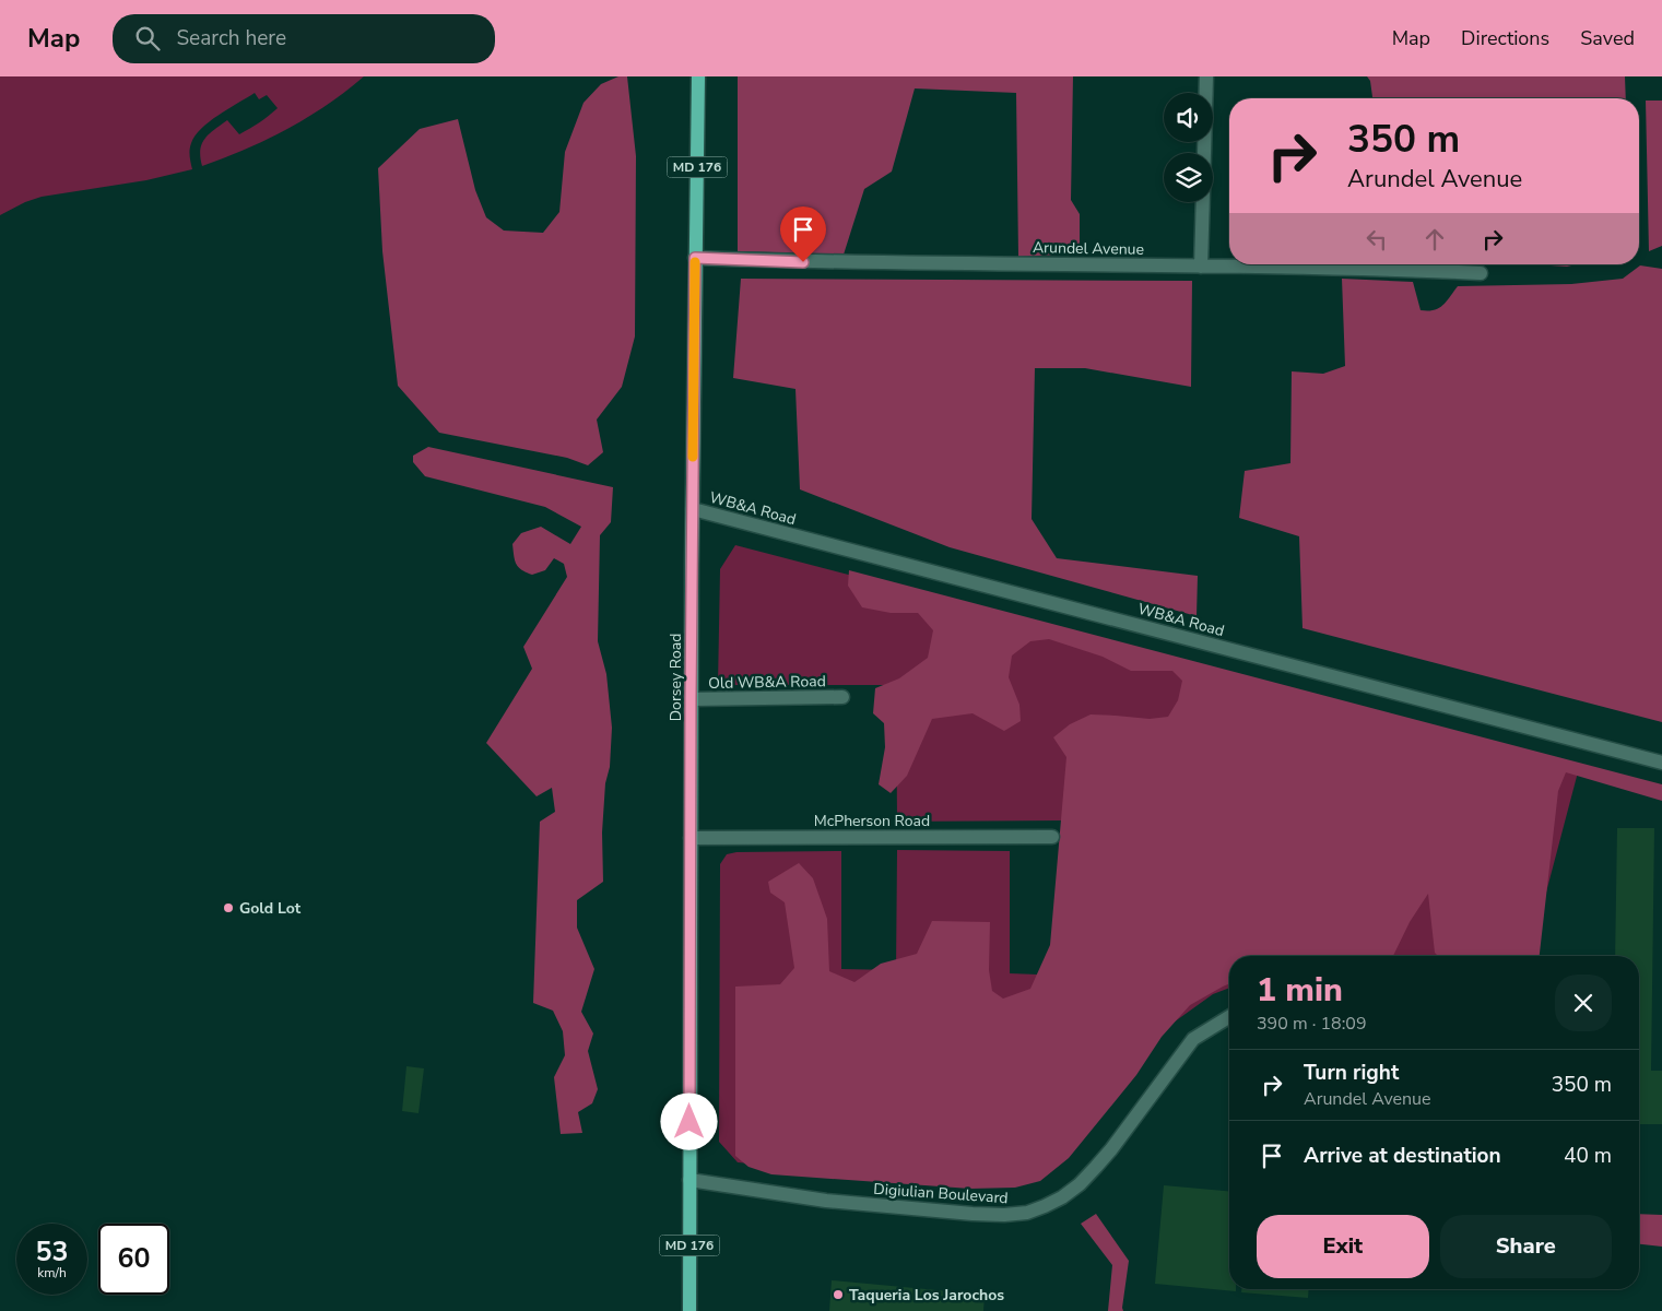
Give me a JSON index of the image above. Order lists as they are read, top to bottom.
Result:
{
  "streets": {
    "main road": ["MD 176", "Dorsey Road"],
    "street": [
      "Arundel Avenue",
      "WB&A Road",
      "Old WB&A Road",
      "McPherson Road",
      "Digiulian Boulevard"
    ]
  },
  "crossings": [
    ["Arundel Avenue", "Dorsey Road"],
    ["WB&A Road", "Dorsey Road"],
    ["Dorsey Road", "Old WB&A Road"],
    ["Dorsey Road", "McPherson Road"],
    ["Dorsey Road", "Digiulian Boulevard"]
  ],
  "places": ["Gold Lot", "Taqueria Los Jarochos"],
  "page": {
    "header": "Map",
    "search": "Search here",
    "nav": ["Map", "Directions", "Saved"],
    "turn": ["350 m", "Arundel Avenue"],
    "heading": ["1 min", "390 m · 18:09"],
    "list": [
      {
        "name": "Turn right",
        "note": "Arundel Avenue",
        "value": "350 m"
      },
      {
        "name": "Arrive at destination",
        "value": "40 m"
      }
    ],
    "buttons": ["Exit", "Share"],
    "speed": "53 km/h",
    "limit": "60"
  }
}
